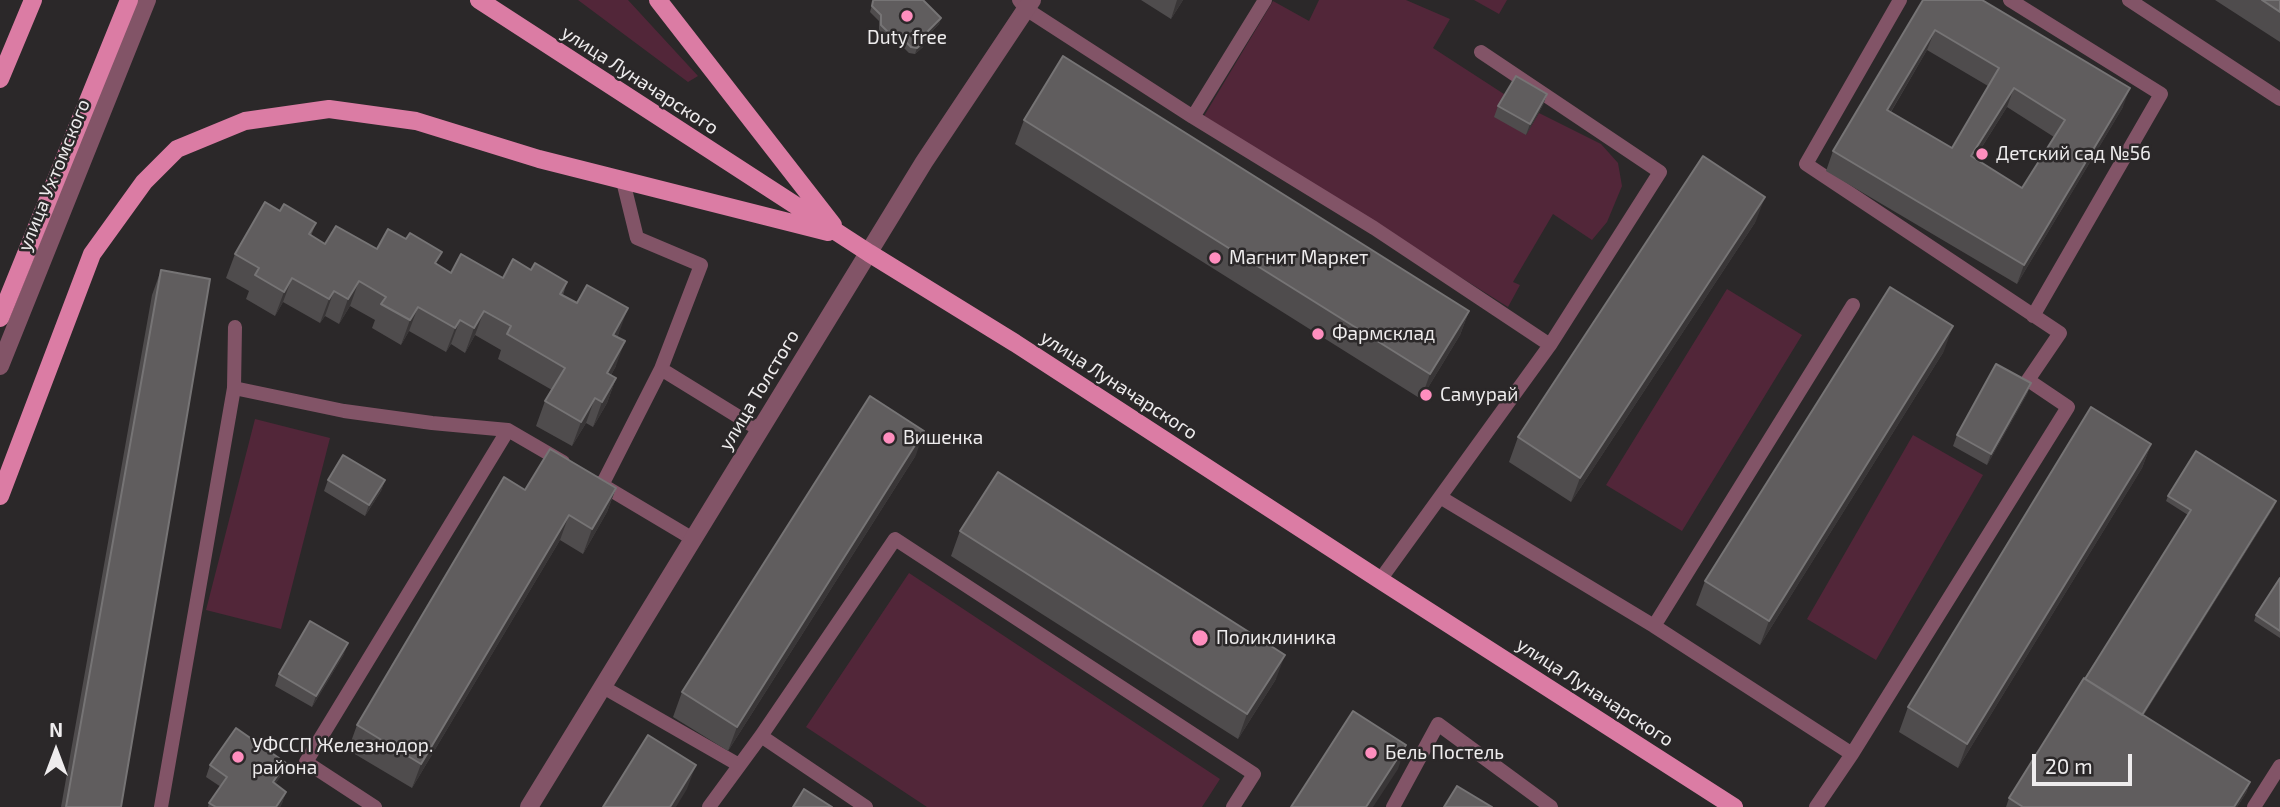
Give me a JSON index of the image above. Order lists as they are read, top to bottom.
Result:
{
  "streets": {
    "main road": ["улица Луначарского"],
    "street": ["улица Ухтомского", "улица Толстого"]
  },
  "crossings": [
    ["улица Луначарского", "улица Толстого"]
  ],
  "places": [
    "Duty free",
    "Детский сад №56",
    "Магнит Маркет",
    "Фармсклад",
    "Самурай",
    "Вишенка",
    "Поликлиника",
    "Бель Постель",
    "УФССП Железнодор. района"
  ],
  "scale_bar": "20 m",
  "north": "top"
}
